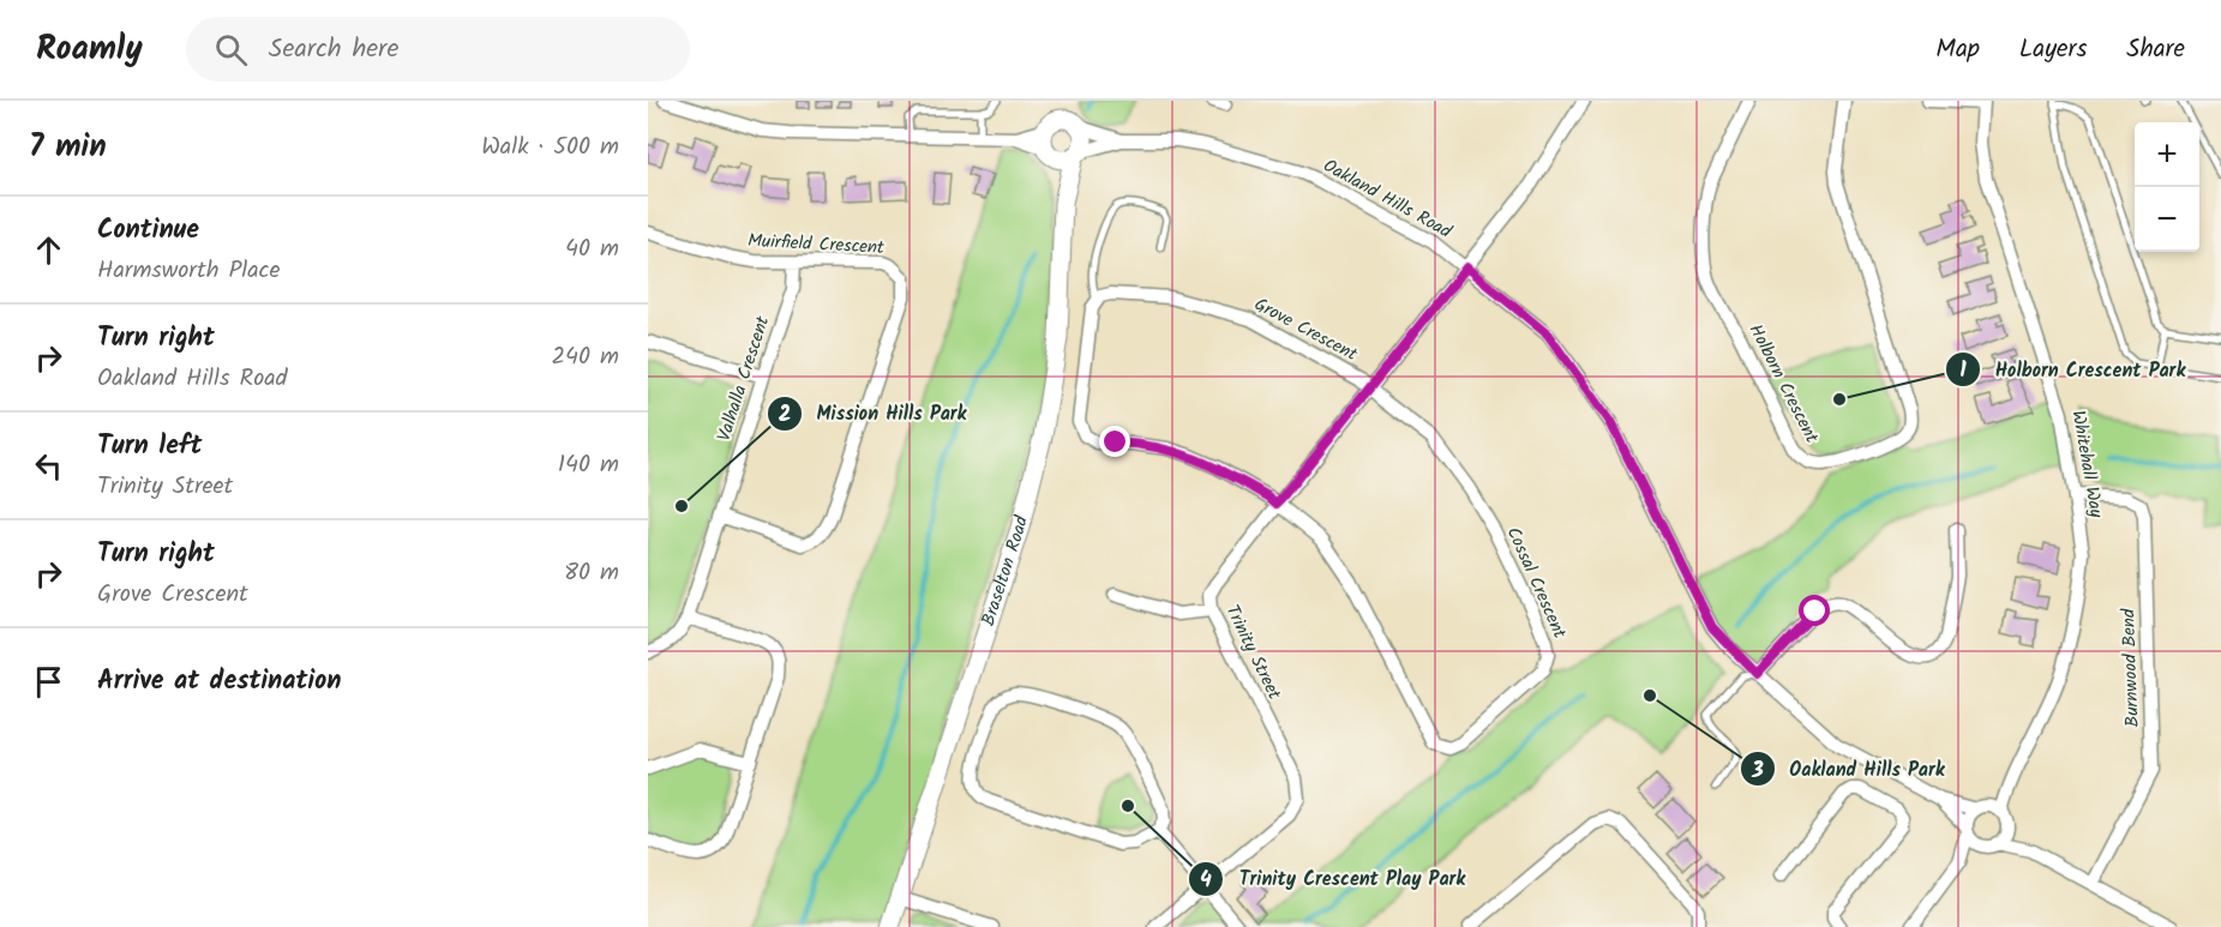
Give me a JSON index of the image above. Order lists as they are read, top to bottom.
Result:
{
  "streets": {
    "street": [
      "Oakland Hills Road",
      "Muirfield Crescent",
      "Grove Crescent",
      "Valhalla Crescent",
      "Holborn Crescent",
      "Whitehall Way",
      "Braselton Road",
      "Cossal Crescent",
      "Trinity Street",
      "Burnwood Bend"
    ]
  },
  "crossings": [
    ["Oakland Hills Road", "Whitehall Way"],
    ["Oakland Hills Road", "Braselton Road"],
    ["Oakland Hills Road", "Trinity Street"],
    ["Muirfield Crescent", "Valhalla Crescent"],
    ["Grove Crescent", "Cossal Crescent"],
    ["Grove Crescent", "Trinity Street"],
    ["Whitehall Way", "Burnwood Bend"],
    ["Cossal Crescent", "Trinity Street"]
  ],
  "places": [
    "Holborn Crescent Park",
    "Mission Hills Park",
    "Oakland Hills Park",
    "Trinity Crescent Play Park"
  ],
  "page": {
    "header": "Roamly",
    "search": "Search here",
    "nav": ["Map", "Layers", "Share"],
    "heading": ["7 min", "Walk · 500 m"],
    "map_buttons": ["+", "−"],
    "list": [
      ["Continue", "Harmsworth Place", "40 m"],
      ["Turn right", "Oakland Hills Road", "240 m"],
      ["Turn left", "Trinity Street", "140 m"],
      ["Turn right", "Grove Crescent", "80 m"],
      "Arrive at destination"
    ]
  }
}
